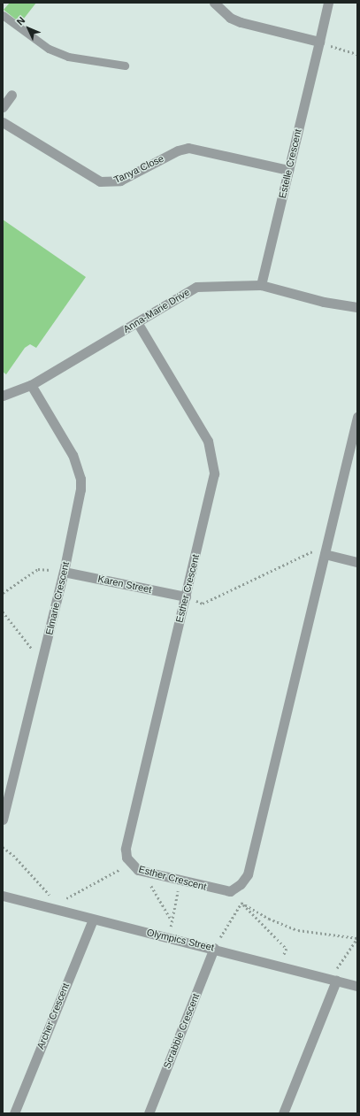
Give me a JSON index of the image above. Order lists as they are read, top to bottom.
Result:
{
  "streets": {
    "street": [
      "Estelle Crescent",
      "Tanya Close",
      "Anna-Marie Drive",
      "Karen Street",
      "Esther Crescent",
      "Elmarie Crescent",
      "Olympics Street",
      "Archer Crescent",
      "Scrabble Crescent"
    ]
  },
  "crossings": [
    ["Estelle Crescent", "Tanya Close"],
    ["Estelle Crescent", "Anna-Marie Drive"],
    ["Anna-Marie Drive", "Esther Crescent"],
    ["Anna-Marie Drive", "Elmarie Crescent"],
    ["Karen Street", "Esther Crescent"],
    ["Karen Street", "Elmarie Crescent"],
    ["Olympics Street", "Archer Crescent"],
    ["Olympics Street", "Scrabble Crescent"]
  ],
  "north": "top left"
}
